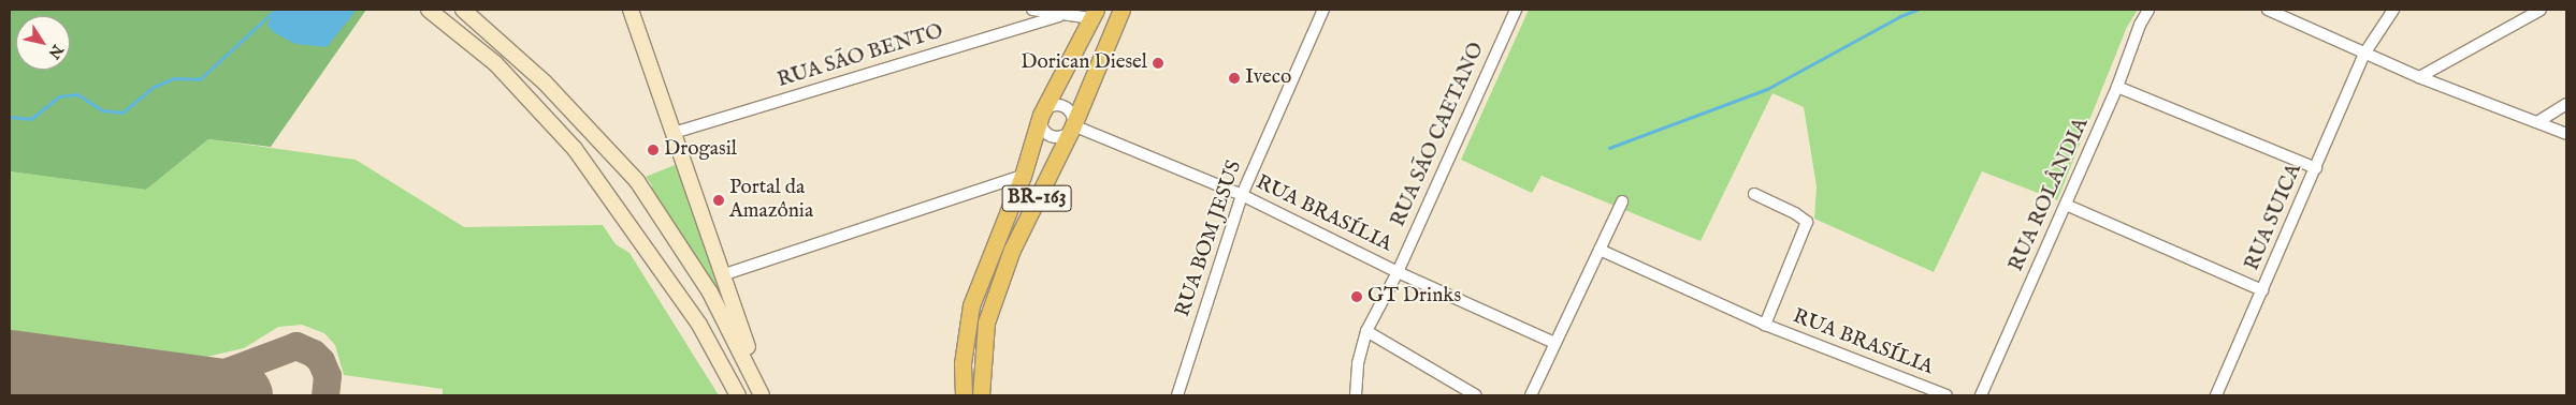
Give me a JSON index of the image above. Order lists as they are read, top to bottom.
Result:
{
  "streets": {
    "main road": ["BR-163"],
    "street": [
      "RUA SÃO BENTO",
      "RUA SÃO CAETANO",
      "RUA ROLÂNDIA",
      "RUA BRASÍLIA",
      "RUA SUICA",
      "RUA BOM JESUS"
    ]
  },
  "crossings": [
    ["RUA SÃO CAETANO", "RUA BRASÍLIA"],
    ["BR-163", "RUA BRASÍLIA"],
    ["RUA BRASÍLIA", "RUA BOM JESUS"]
  ],
  "places": [
    "Dorican Diesel",
    "Iveco",
    "Drogasil",
    "Portal da Amazônia",
    "GT Drinks"
  ],
  "north": "bottom right"
}
